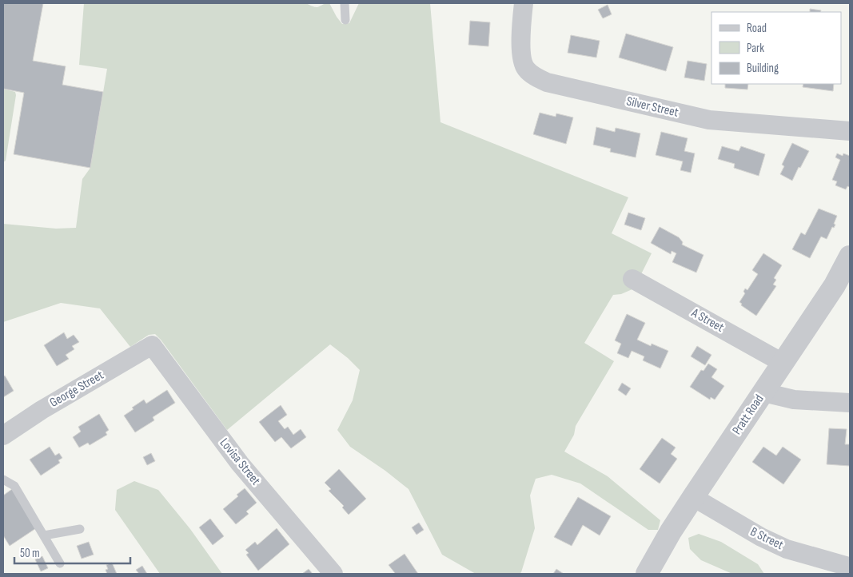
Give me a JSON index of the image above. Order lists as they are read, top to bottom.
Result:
{
  "streets": {
    "street": [
      "Silver Street",
      "A Street",
      "George Street",
      "Pratt Road",
      "Lovisa Street",
      "B Street"
    ]
  },
  "crossings": [
    ["A Street", "Pratt Road"],
    ["George Street", "Lovisa Street"],
    ["Pratt Road", "B Street"]
  ],
  "legend": ["Road", "Park", "Building"],
  "scale_bar": "50 m"
}
